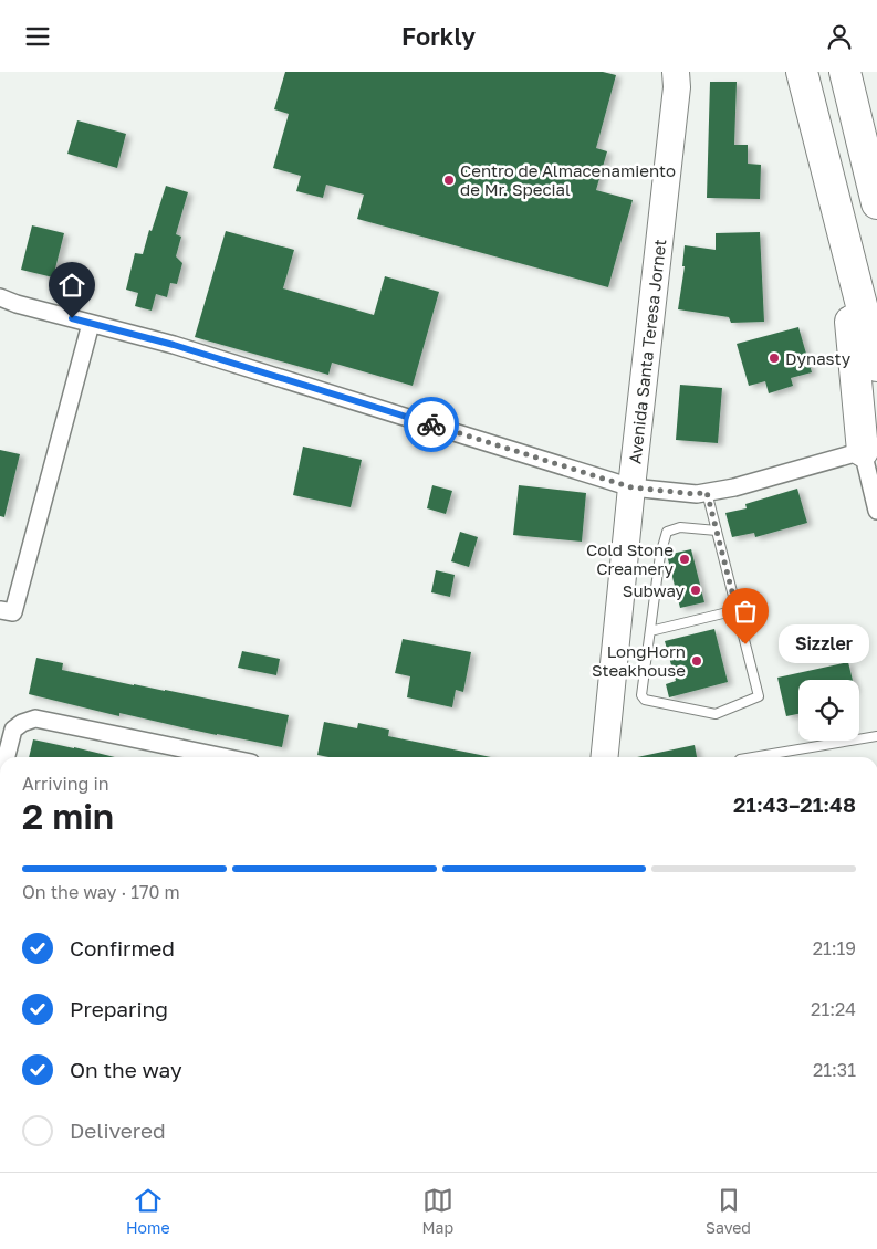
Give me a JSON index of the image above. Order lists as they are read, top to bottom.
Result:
{
  "streets": {
    "main road": ["Avenida Santa Teresa Jornet"]
  },
  "places": [
    "Centro de Almacenamiento de Mr. Special",
    "Dynasty",
    "Cold Stone Creamery",
    "Subway",
    "Sizzler",
    "LongHorn Steakhouse"
  ],
  "page": {
    "header": "Forkly",
    "bubble": "Sizzler",
    "heading": ["2 min", "Arriving in", "21:43–21:48"],
    "bar": "On the way · 170 m",
    "list": [
      ["Confirmed", "21:19"],
      ["Preparing", "21:24"],
      ["On the way", "21:31"],
      "Delivered"
    ],
    "tabs": ["Home", "Map", "Saved"]
  }
}
